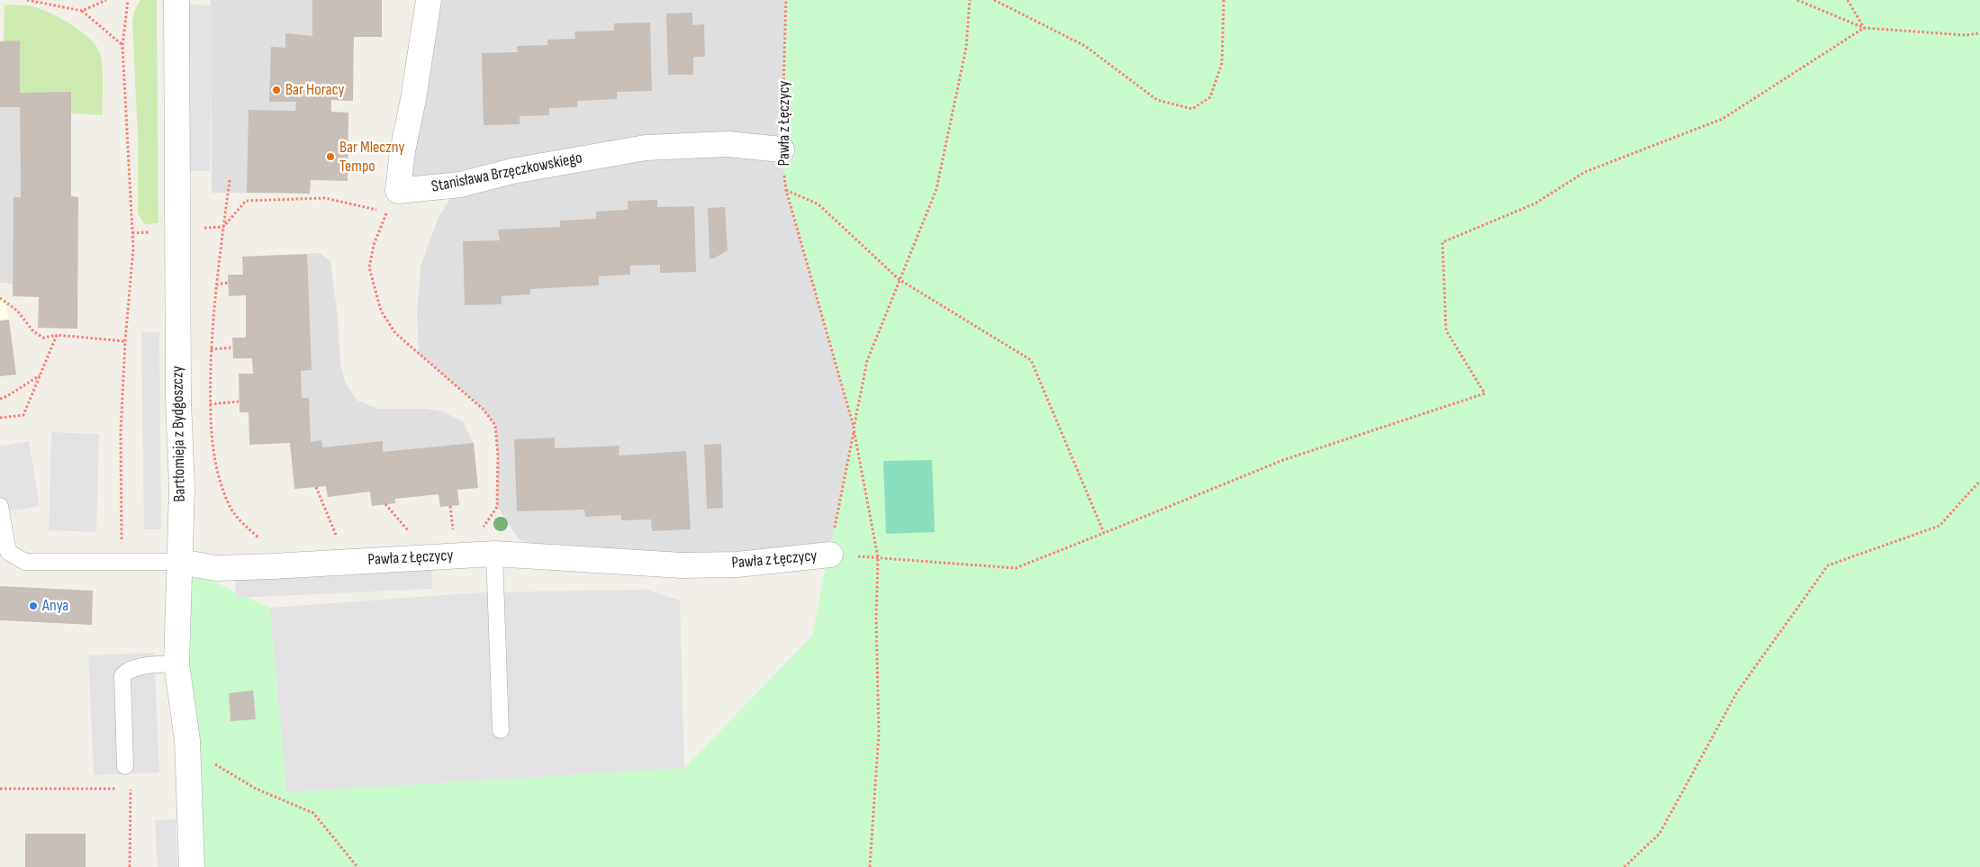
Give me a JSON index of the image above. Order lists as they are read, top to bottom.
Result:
{
  "streets": {
    "street": ["Pawła z Łęczycy", "Stanisława Brzęczkowskiego", "Bartłomieja z Bydgoszczy"]
  },
  "crossings": [
    ["Pawła z Łęczycy", "Stanisława Brzęczkowskiego"],
    ["Pawła z Łęczycy", "Bartłomieja z Bydgoszczy"]
  ],
  "places": ["Bar Horacy", "Bar Mleczny Tempo", "Anya"]
}
